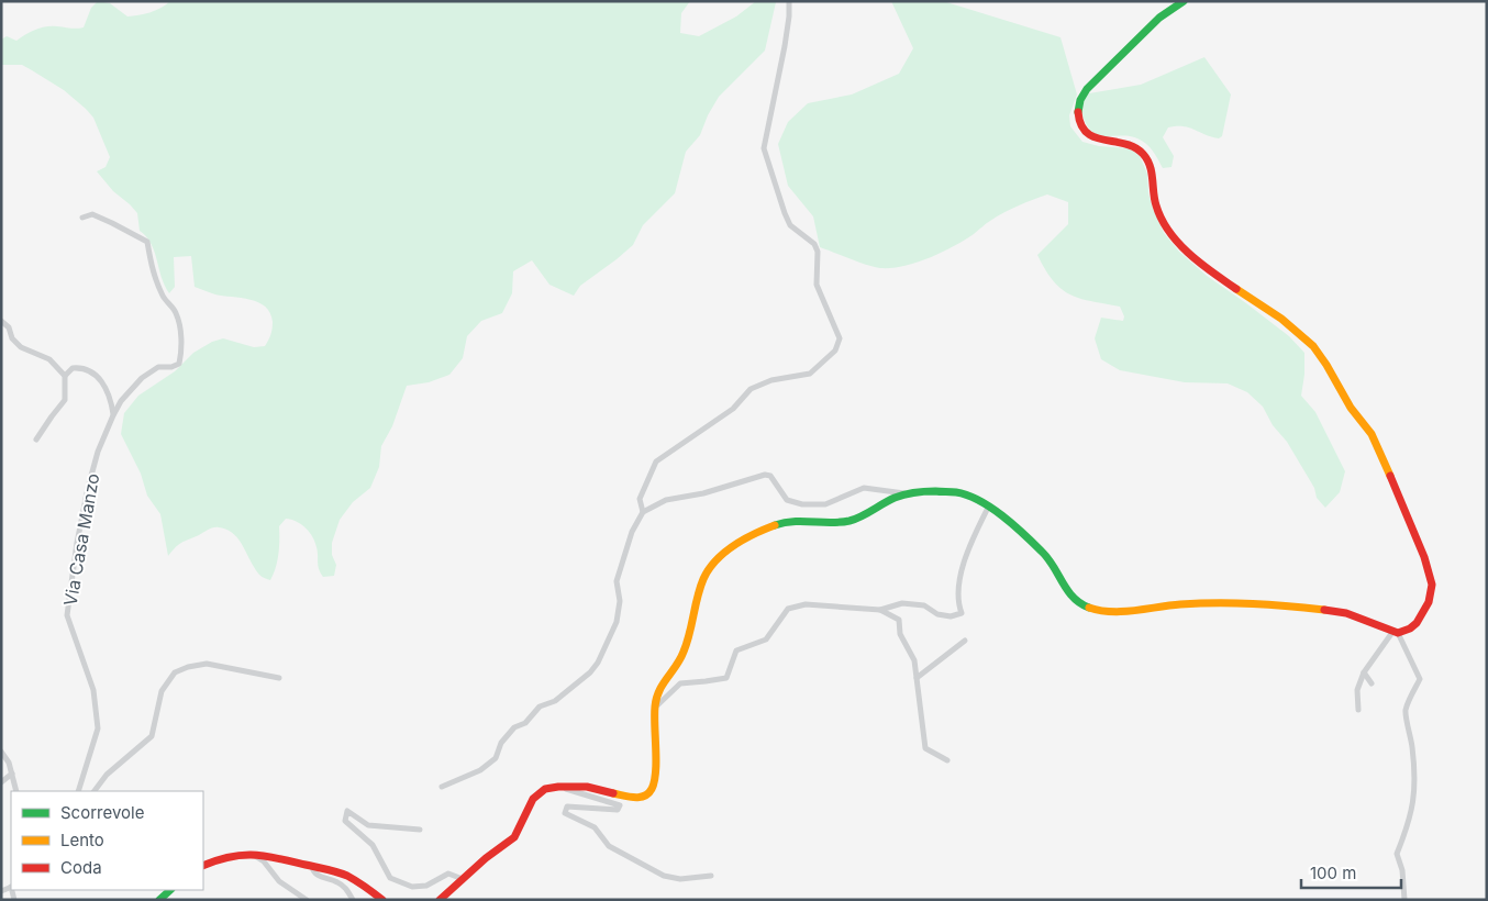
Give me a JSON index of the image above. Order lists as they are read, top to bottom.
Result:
{
  "streets": {
    "street": ["Via Casa Manzo"]
  },
  "legend": ["Scorrevole", "Lento", "Coda"],
  "scale_bar": "100 m"
}
